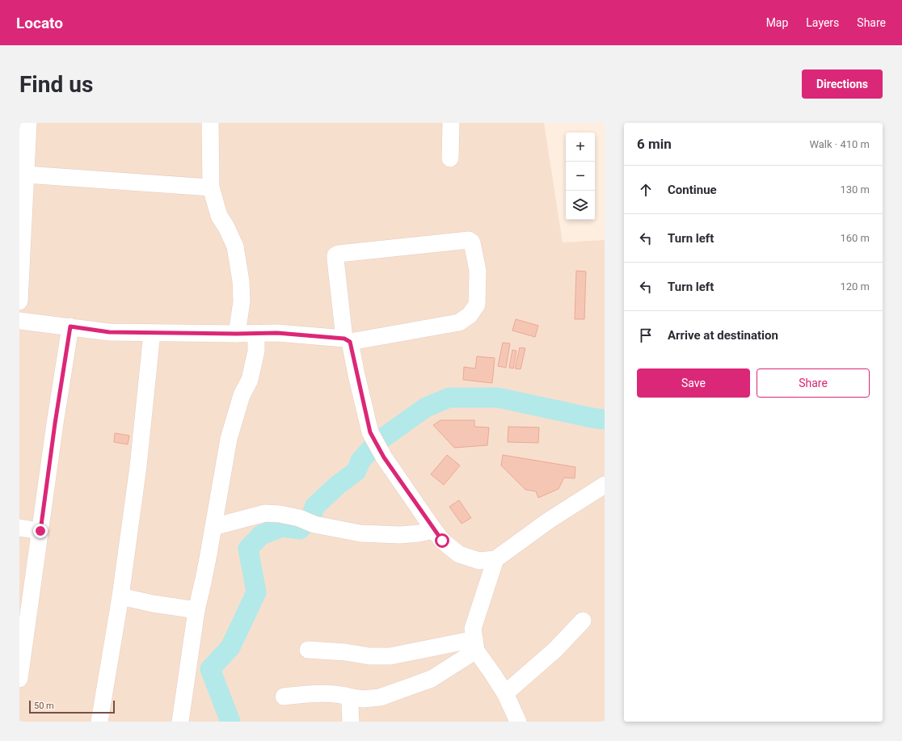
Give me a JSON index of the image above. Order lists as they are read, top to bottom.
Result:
{
  "scale_bar": "50 m",
  "page": {
    "header": "Locato",
    "nav": ["Map", "Layers", "Share"],
    "buttons": [
      "Directions",
      ["Save", "Share"]
    ],
    "title": "Find us",
    "heading": ["6 min", "Walk · 410 m"],
    "map_buttons": ["+", "−"],
    "list": [
      ["Continue", "130 m"],
      ["Turn left", "160 m"],
      ["Turn left", "120 m"],
      "Arrive at destination"
    ],
    "scale": "50 m"
  }
}
